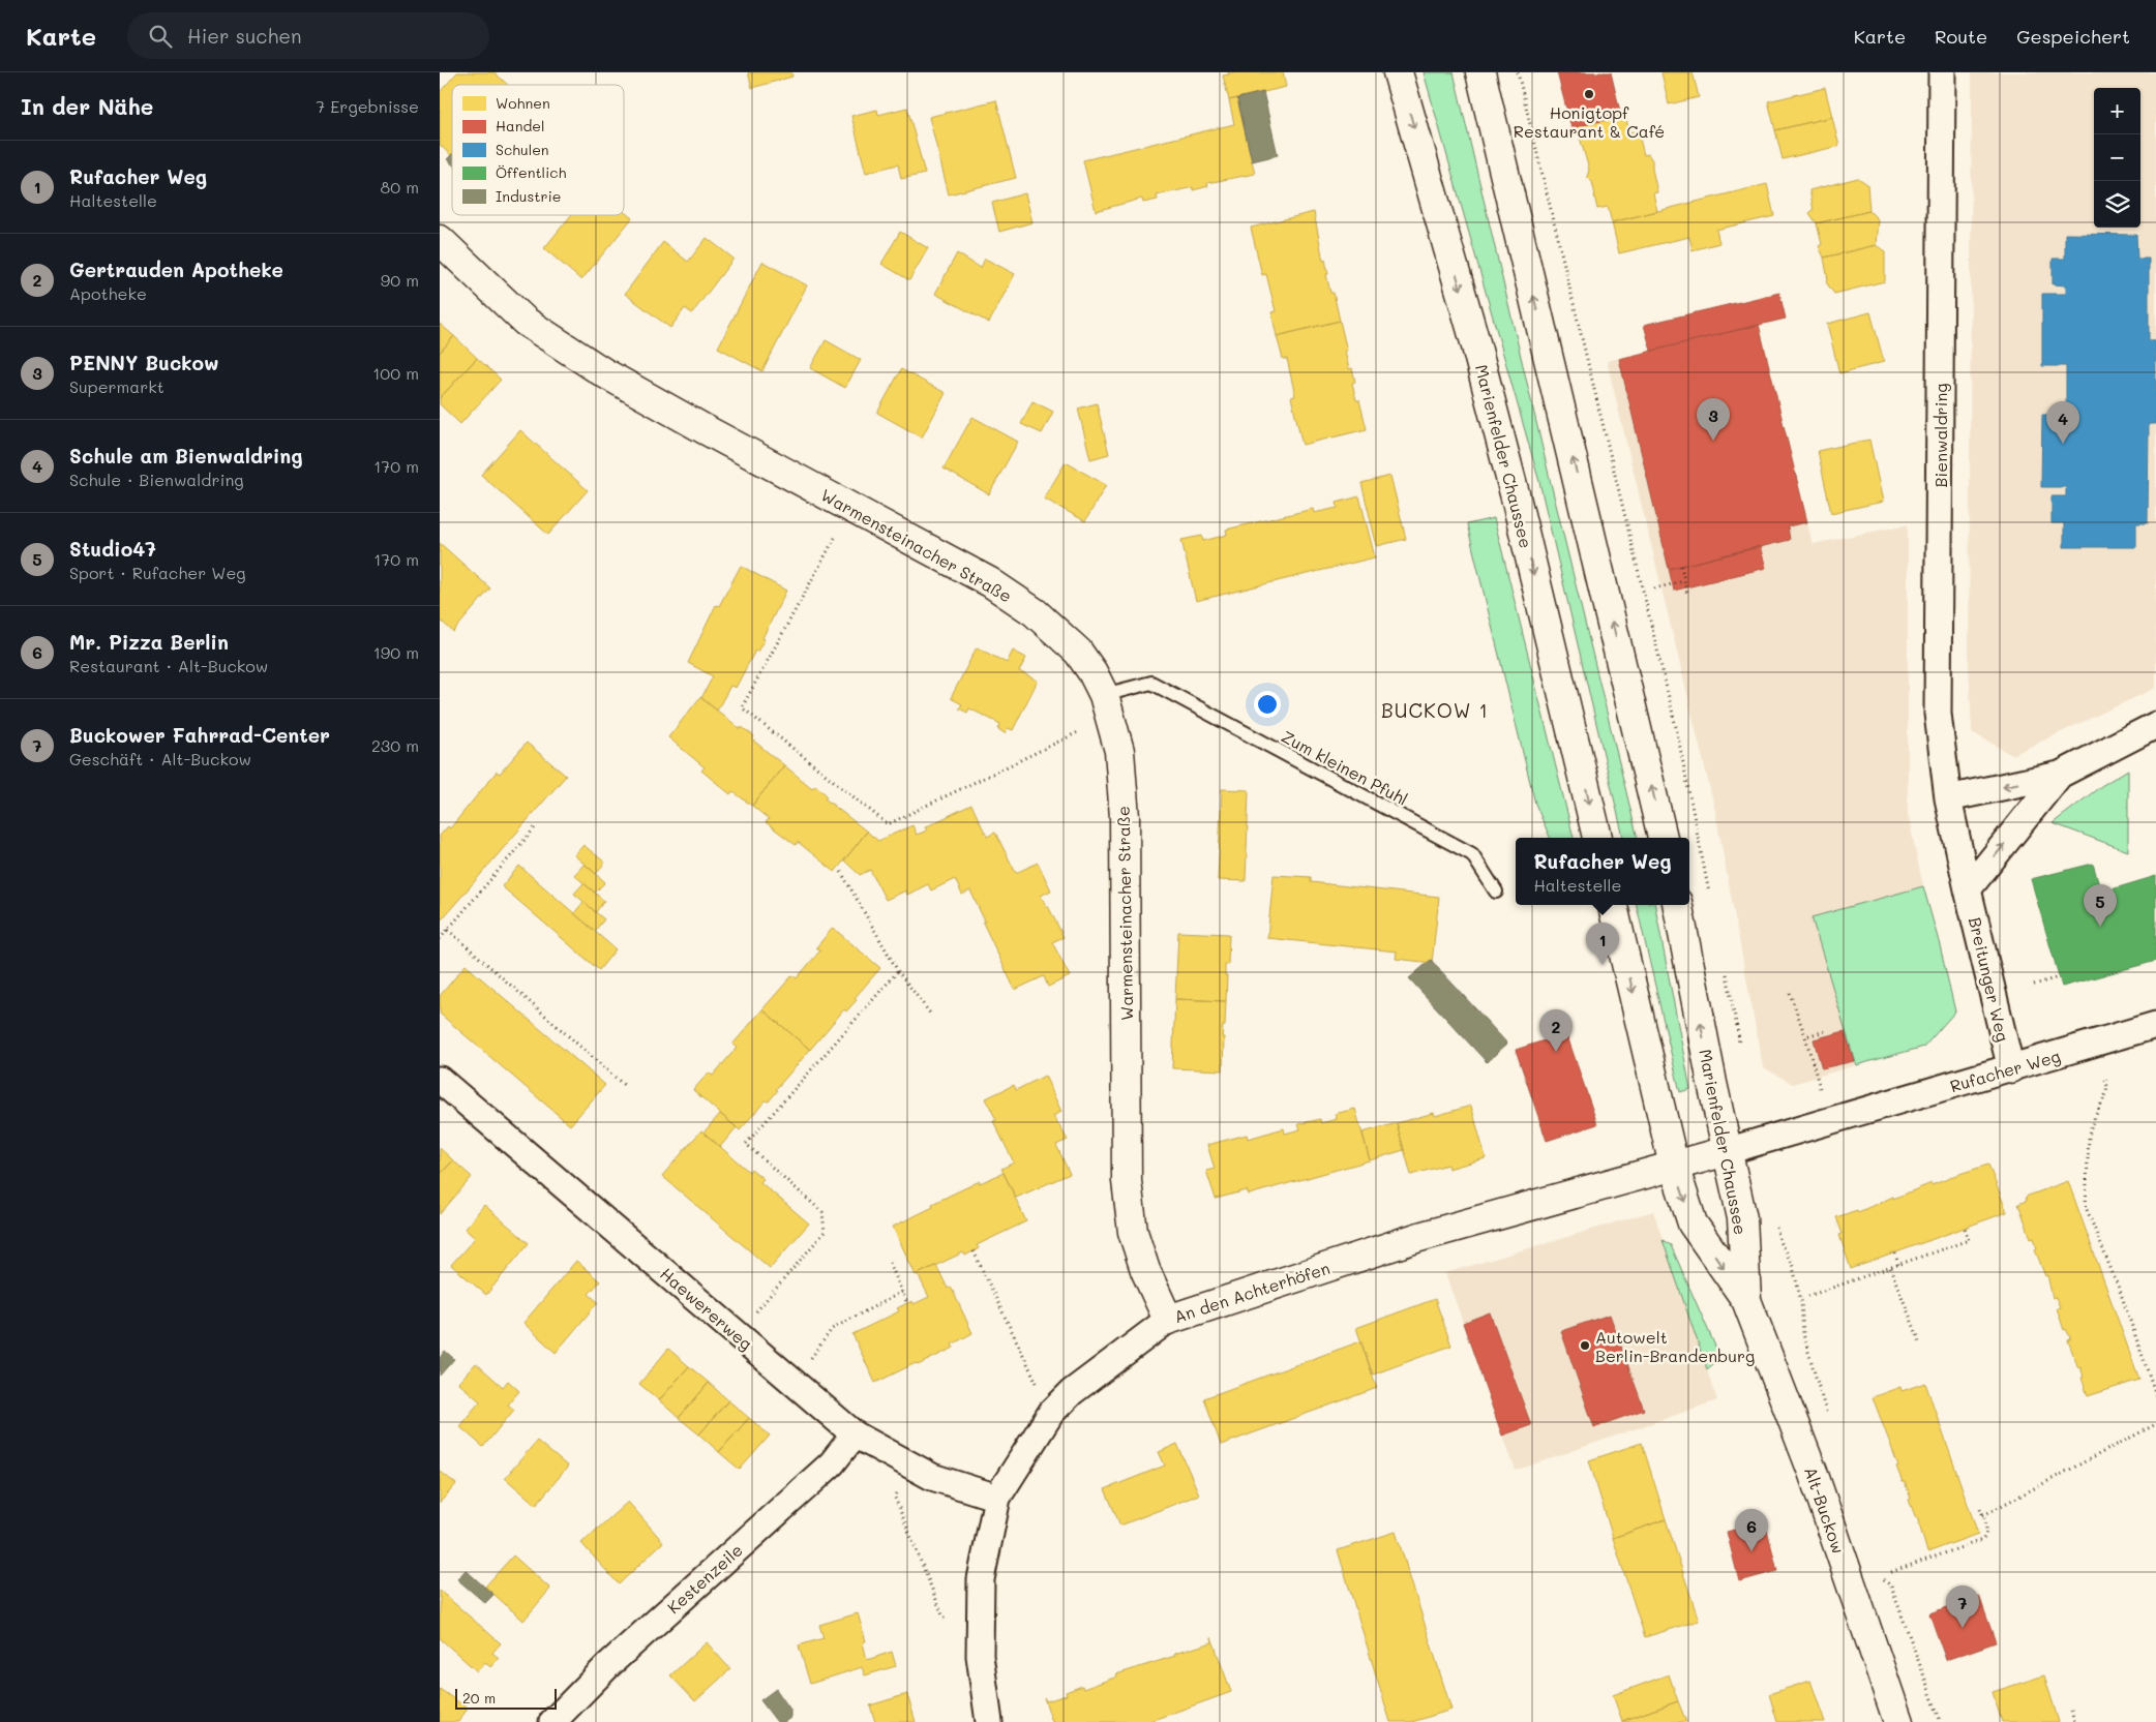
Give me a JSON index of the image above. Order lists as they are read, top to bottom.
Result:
{
  "streets": {
    "main road": [
      "Marienfelder Chaussee",
      "Warmensteinacher Straße",
      "Rufacher Weg",
      "An den Achterhöfen",
      "Alt-Buckow"
    ],
    "street": [
      "Bienwaldring",
      "Breitunger Weg",
      "Haewererweg",
      "Kestenzeile"
    ],
    "lane": ["Zum kleinen Pfuhl"]
  },
  "crossings": [
    ["Bienwaldring", "Breitunger Weg"],
    ["Marienfelder Chaussee", "Rufacher Weg"],
    ["Marienfelder Chaussee", "An den Achterhöfen"],
    ["Marienfelder Chaussee", "Alt-Buckow"],
    ["Warmensteinacher Straße", "Zum kleinen Pfuhl"],
    ["Warmensteinacher Straße", "An den Achterhöfen"],
    ["Breitunger Weg", "Rufacher Weg"],
    ["Rufacher Weg", "An den Achterhöfen"],
    ["An den Achterhöfen", "Haewererweg"],
    ["Haewererweg", "Kestenzeile"]
  ],
  "districts": ["BUCKOW 1"],
  "places": ["Honigtopf Restaurant & Café", "Autowelt Berlin-Brandenburg"],
  "legend": [
    "Wohnen",
    "Handel",
    "Schulen",
    "Öffentlich",
    "Industrie"
  ],
  "scale_bar": "20 m",
  "page": {
    "header": "Karte",
    "search": "Hier suchen",
    "nav": ["Karte", "Route", "Gespeichert"],
    "heading": ["In der Nähe", "7 Ergebnisse"],
    "map_buttons": ["+", "−"],
    "list": [
      {
        "mark": "1",
        "name": "Rufacher Weg",
        "note": "Haltestelle",
        "value": "80 m"
      },
      {
        "mark": "2",
        "name": "Gertrauden Apotheke",
        "note": "Apotheke",
        "value": "90 m"
      },
      {
        "mark": "3",
        "name": "PENNY Buckow",
        "note": "Supermarkt",
        "value": "100 m"
      },
      {
        "mark": "4",
        "name": "Schule am Bienwaldring",
        "note": "Schule · Bienwaldring",
        "value": "170 m"
      },
      {
        "mark": "5",
        "name": "Studio47",
        "note": "Sport · Rufacher Weg",
        "value": "170 m"
      },
      {
        "mark": "6",
        "name": "Mr. Pizza Berlin",
        "note": "Restaurant · Alt-Buckow",
        "value": "190 m"
      },
      {
        "mark": "7",
        "name": "Buckower Fahrrad-Center",
        "note": "Geschäft · Alt-Buckow",
        "value": "230 m"
      }
    ],
    "pins": [
      "3",
      "4",
      "5",
      "1",
      "2",
      "6",
      "7"
    ],
    "popup": ["Rufacher Weg", "Haltestelle"],
    "scale": "20 m"
  }
}
